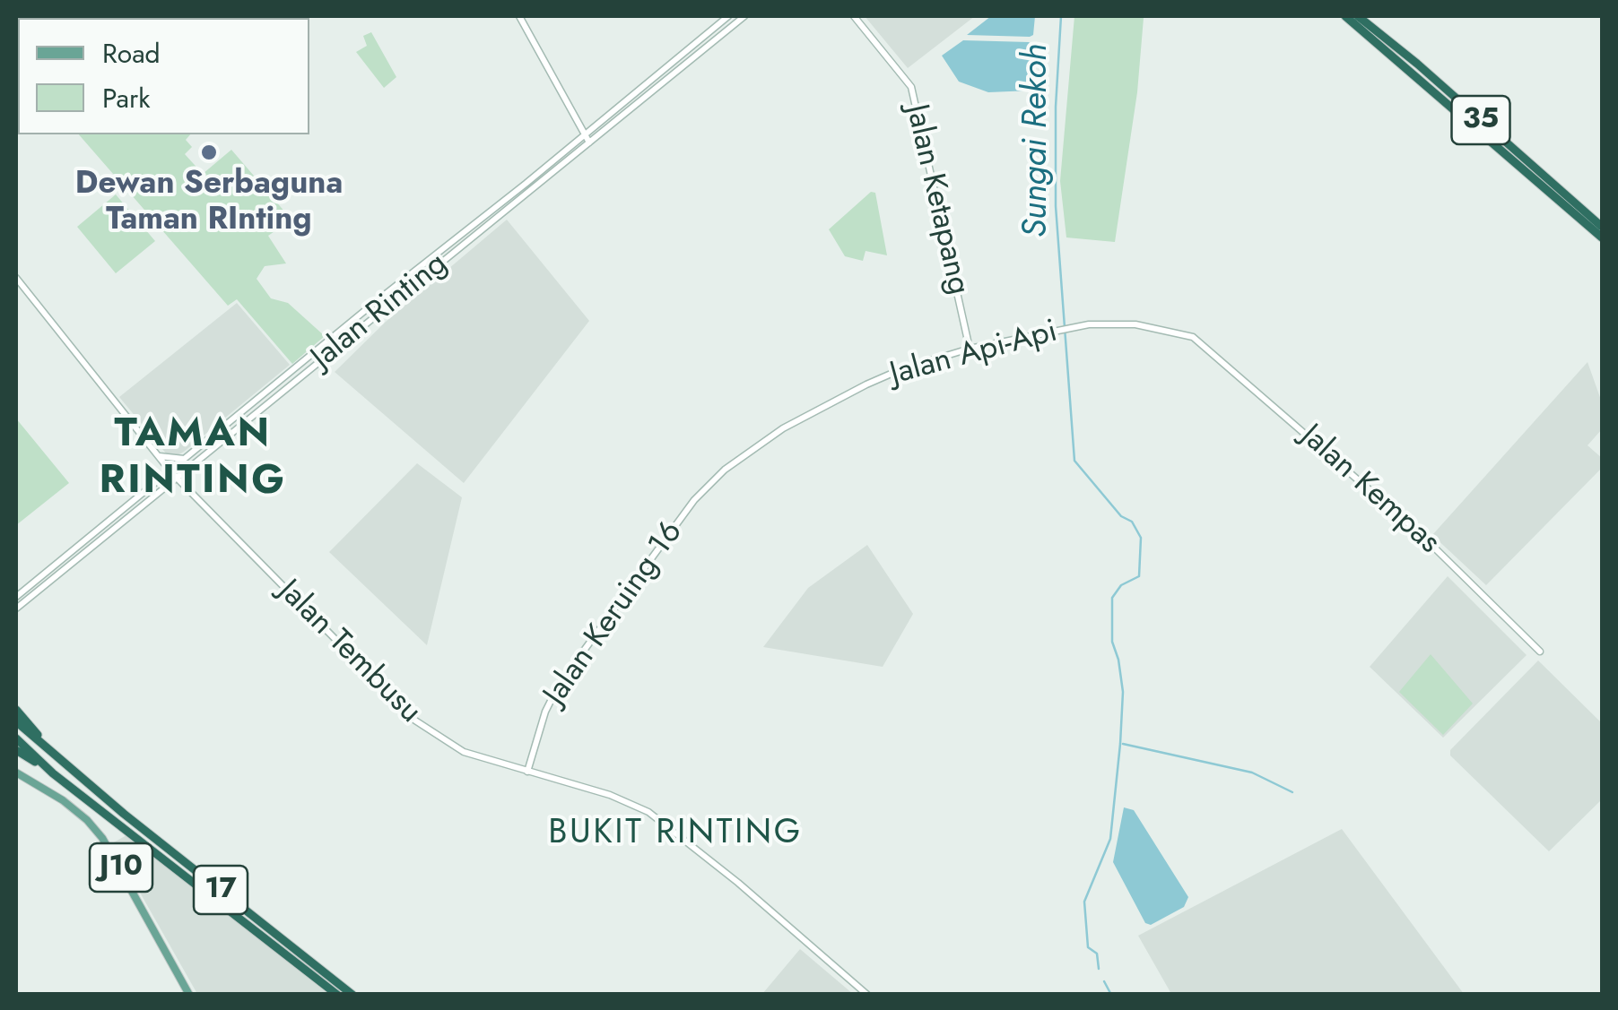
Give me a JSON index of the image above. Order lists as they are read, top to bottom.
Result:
{
  "streets": {
    "highway": ["35", "17"],
    "main road": ["J10"],
    "street": [
      "Jalan Ketapang",
      "Jalan Rinting",
      "Jalan Api-Api",
      "Jalan Kempas",
      "Jalan Keruing 16",
      "Jalan Tembusu"
    ]
  },
  "crossings": [
    ["Jalan Ketapang", "Jalan Api-Api"],
    ["Jalan Rinting", "Jalan Tembusu"],
    ["Jalan Api-Api", "Jalan Kempas"],
    ["Jalan Api-Api", "Jalan Keruing 16"],
    ["Jalan Keruing 16", "Jalan Tembusu"]
  ],
  "districts": ["TAMAN RINTING", "BUKIT RINTING"],
  "water": ["Sungai Rekoh"],
  "places": ["Dewan Serbaguna Taman RInting"],
  "legend": ["Road", "Park"]
}
